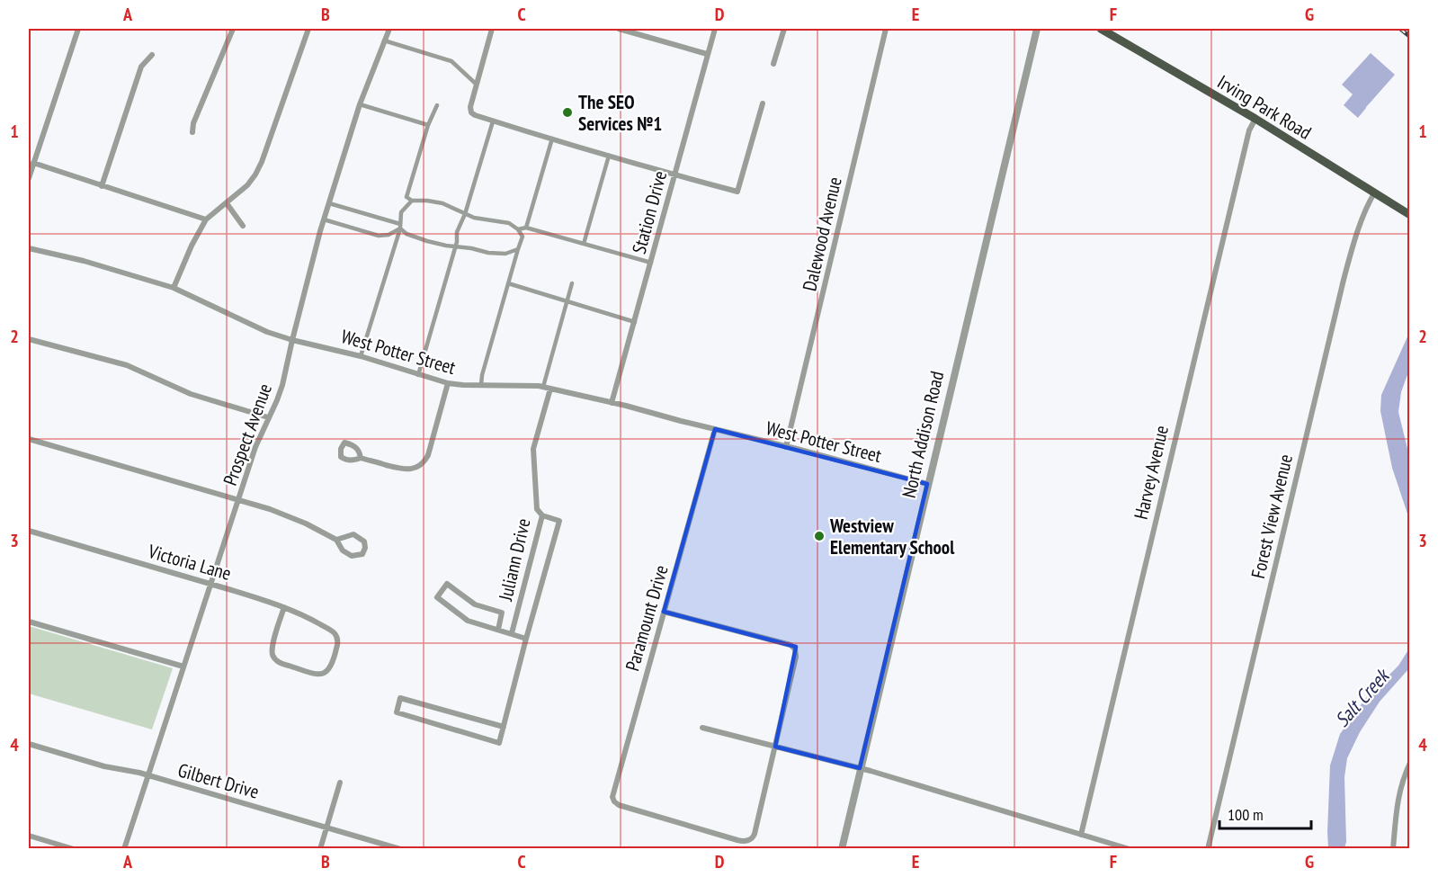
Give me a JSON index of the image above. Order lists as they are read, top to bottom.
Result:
{
  "streets": {
    "main road": ["Irving Park Road"],
    "street": [
      "Station Drive",
      "Dalewood Avenue",
      "West Potter Street",
      "Prospect Avenue",
      "North Addison Road",
      "Harvey Avenue",
      "Forest View Avenue",
      "Juliann Drive",
      "Victoria Lane",
      "Paramount Drive",
      "Gilbert Drive"
    ]
  },
  "crossings": [
    ["Irving Park Road", "Harvey Avenue"],
    ["Irving Park Road", "Forest View Avenue"],
    ["Station Drive", "West Potter Street"],
    ["Dalewood Avenue", "West Potter Street"],
    ["West Potter Street", "Prospect Avenue"],
    ["West Potter Street", "North Addison Road"],
    ["West Potter Street", "Juliann Drive"],
    ["West Potter Street", "Paramount Drive"],
    ["Prospect Avenue", "Victoria Lane"],
    ["Prospect Avenue", "Gilbert Drive"]
  ],
  "water": ["Salt Creek"],
  "places": ["The SEO Services №1", "Westview Elementary School"],
  "scale_bar": "100 m",
  "grid": {
    "columns": [
      "A",
      "B",
      "C",
      "D",
      "E",
      "F",
      "G"
    ],
    "rows": [
      "1",
      "2",
      "3",
      "4"
    ]
  }
}
